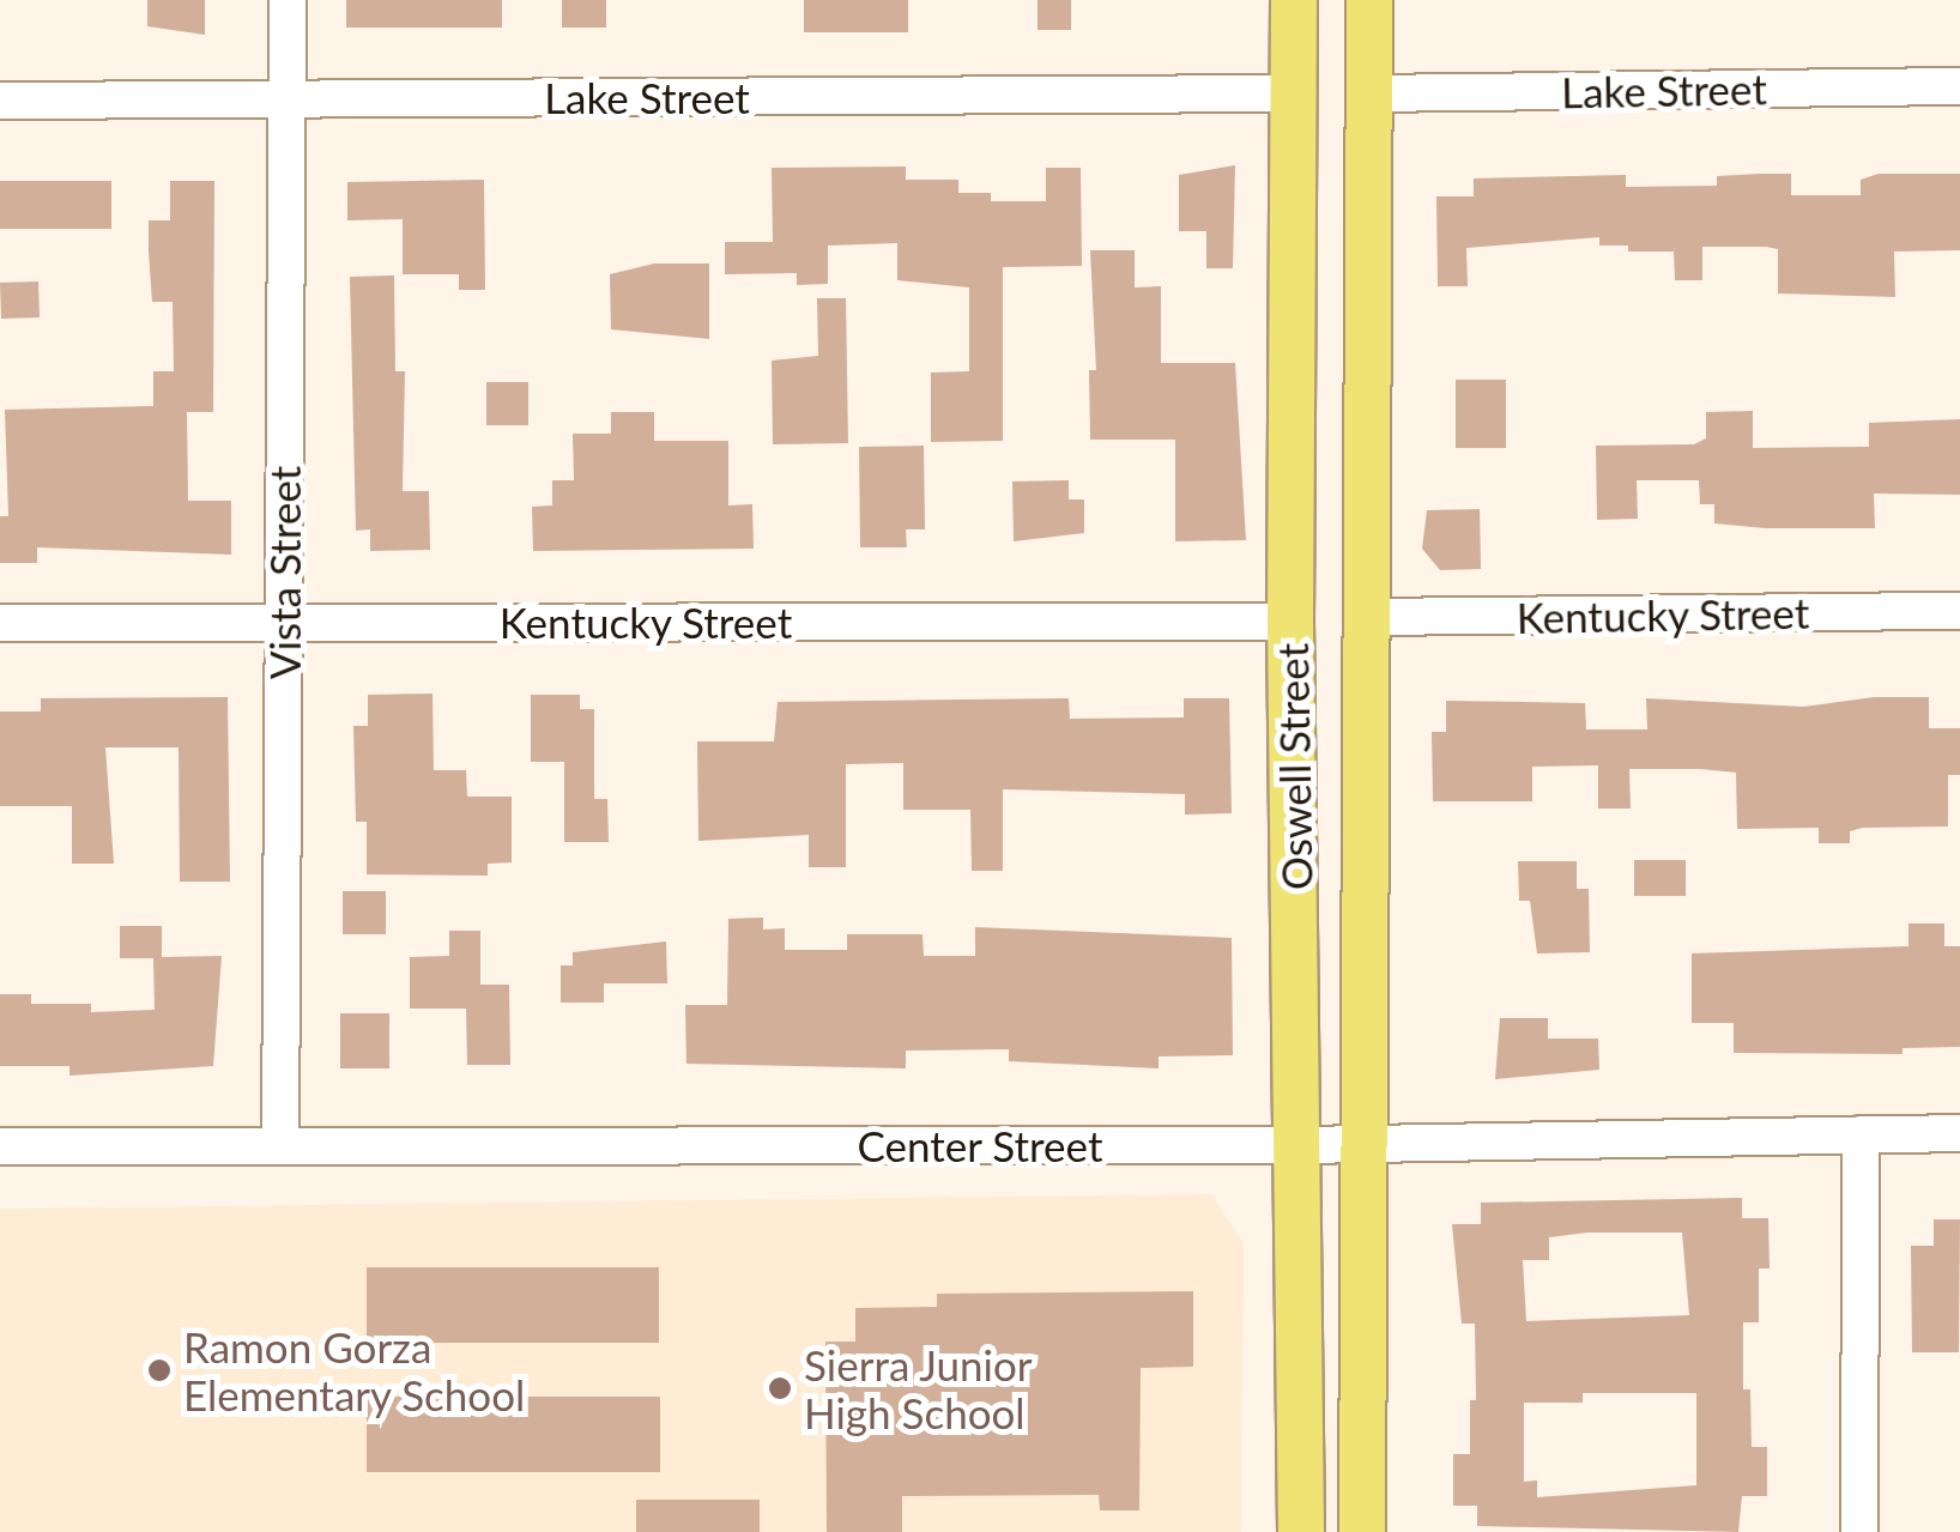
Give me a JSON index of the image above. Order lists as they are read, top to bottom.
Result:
{
  "streets": {
    "main road": ["Oswell Street"],
    "street": [
      "Lake Street",
      "Vista Street",
      "Kentucky Street",
      "Center Street"
    ]
  },
  "crossings": [
    ["Lake Street", "Vista Street"],
    ["Lake Street", "Oswell Street"],
    ["Vista Street", "Kentucky Street"],
    ["Vista Street", "Center Street"],
    ["Kentucky Street", "Oswell Street"],
    ["Oswell Street", "Center Street"]
  ],
  "places": ["Ramon Gorza Elementary School", "Sierra Junior High School"]
}
